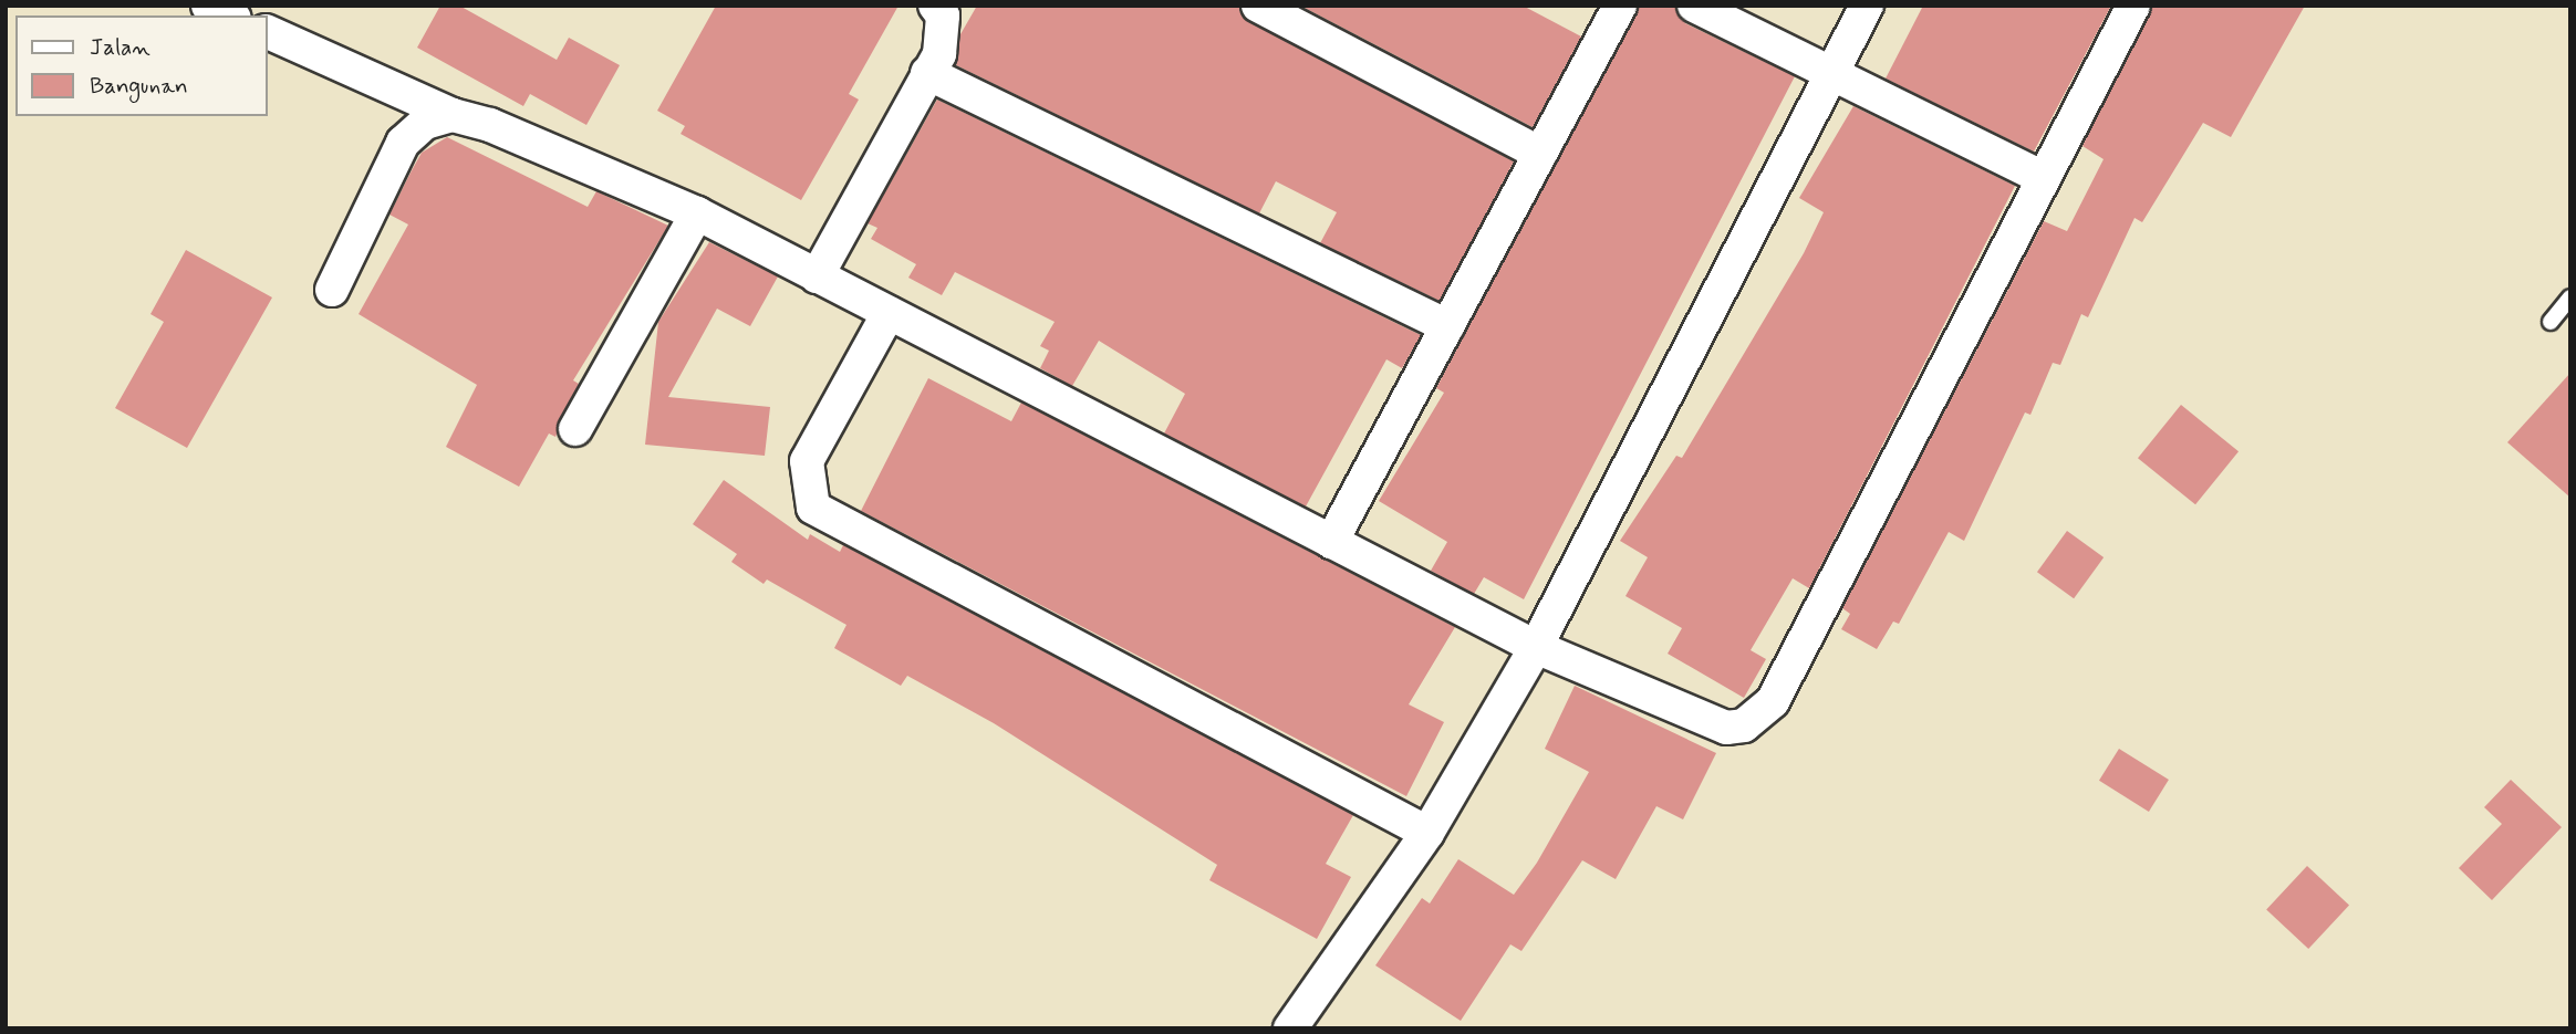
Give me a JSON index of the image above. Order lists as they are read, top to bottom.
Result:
{
  "legend": ["Jalan", "Bangunan"]
}
